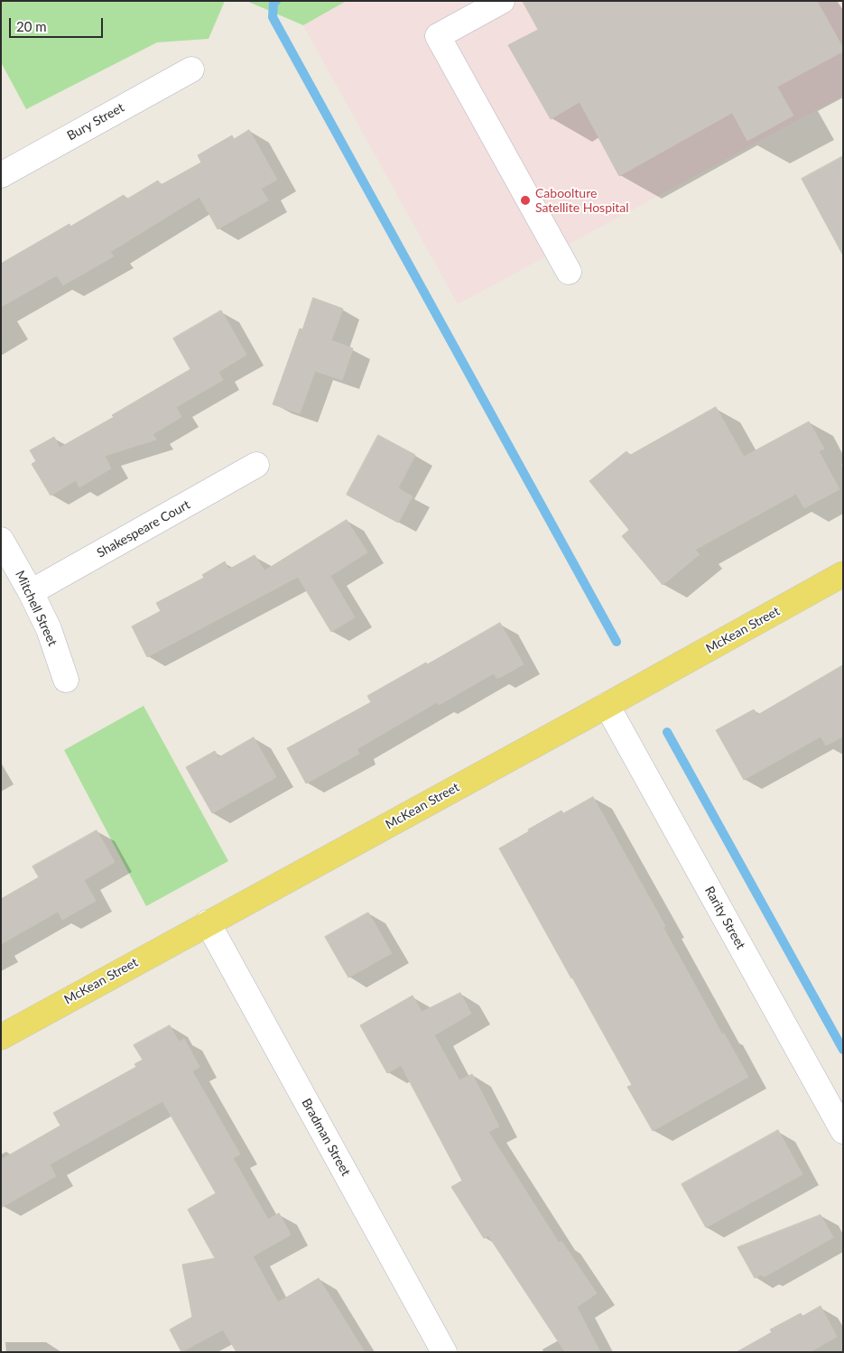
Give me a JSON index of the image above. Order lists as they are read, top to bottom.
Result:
{
  "streets": {
    "main road": ["McKean Street"],
    "street": [
      "Bury Street",
      "Shakespeare Court",
      "Mitchell Street",
      "Rarity Street",
      "Bradman Street"
    ]
  },
  "crossings": [
    ["Shakespeare Court", "Mitchell Street"],
    ["McKean Street", "Rarity Street"],
    ["McKean Street", "Bradman Street"]
  ],
  "places": ["Caboolture Satellite Hospital"],
  "scale_bar": "20 m"
}
